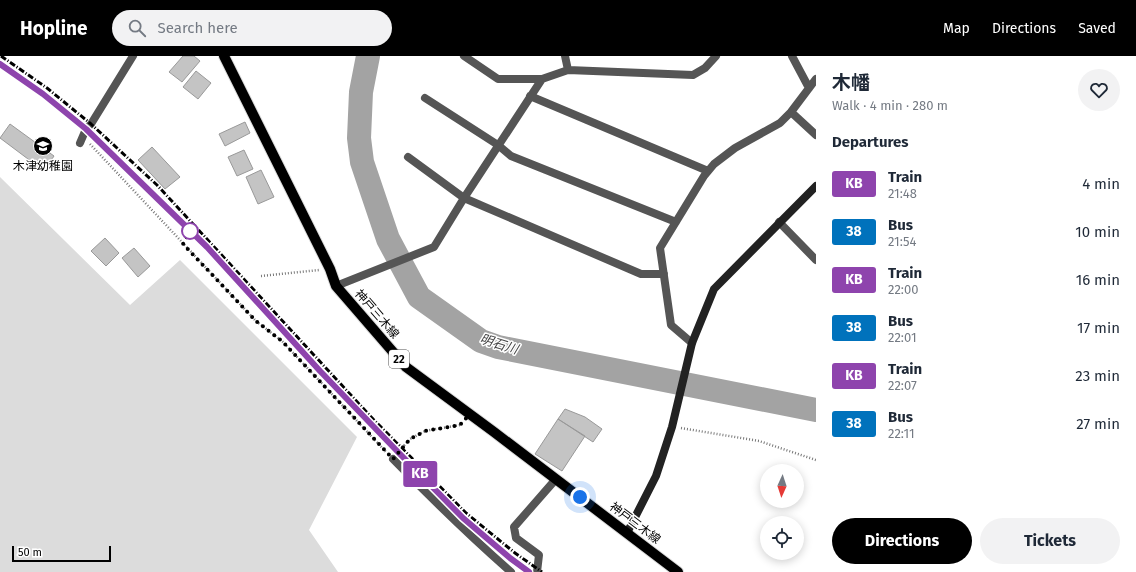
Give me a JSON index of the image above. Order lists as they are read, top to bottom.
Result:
{
  "streets": {
    "main road": ["神戸三木線", "22"]
  },
  "water": ["明石川"],
  "places": {
    "school or university": ["木津幼稚園"]
  },
  "scale_bar": "50 m",
  "north": "bottom",
  "page": {
    "header": "Hopline",
    "search": "Search here",
    "nav": ["Map", "Directions", "Saved"],
    "on_map": "KB",
    "heading": [
      ["木幡", "Walk · 4 min · 280 m"],
      "Departures"
    ],
    "list": [
      {
        "mark": "KB",
        "name": "Train",
        "note": "21:48",
        "value": "4 min"
      },
      {
        "mark": "38",
        "name": "Bus",
        "note": "21:54",
        "value": "10 min"
      },
      {
        "mark": "KB",
        "name": "Train",
        "note": "22:00",
        "value": "16 min"
      },
      {
        "mark": "38",
        "name": "Bus",
        "note": "22:01",
        "value": "17 min"
      },
      {
        "mark": "KB",
        "name": "Train",
        "note": "22:07",
        "value": "23 min"
      },
      {
        "mark": "38",
        "name": "Bus",
        "note": "22:11",
        "value": "27 min"
      }
    ],
    "buttons": ["Directions", "Tickets"],
    "scale": "50 m"
  }
}
